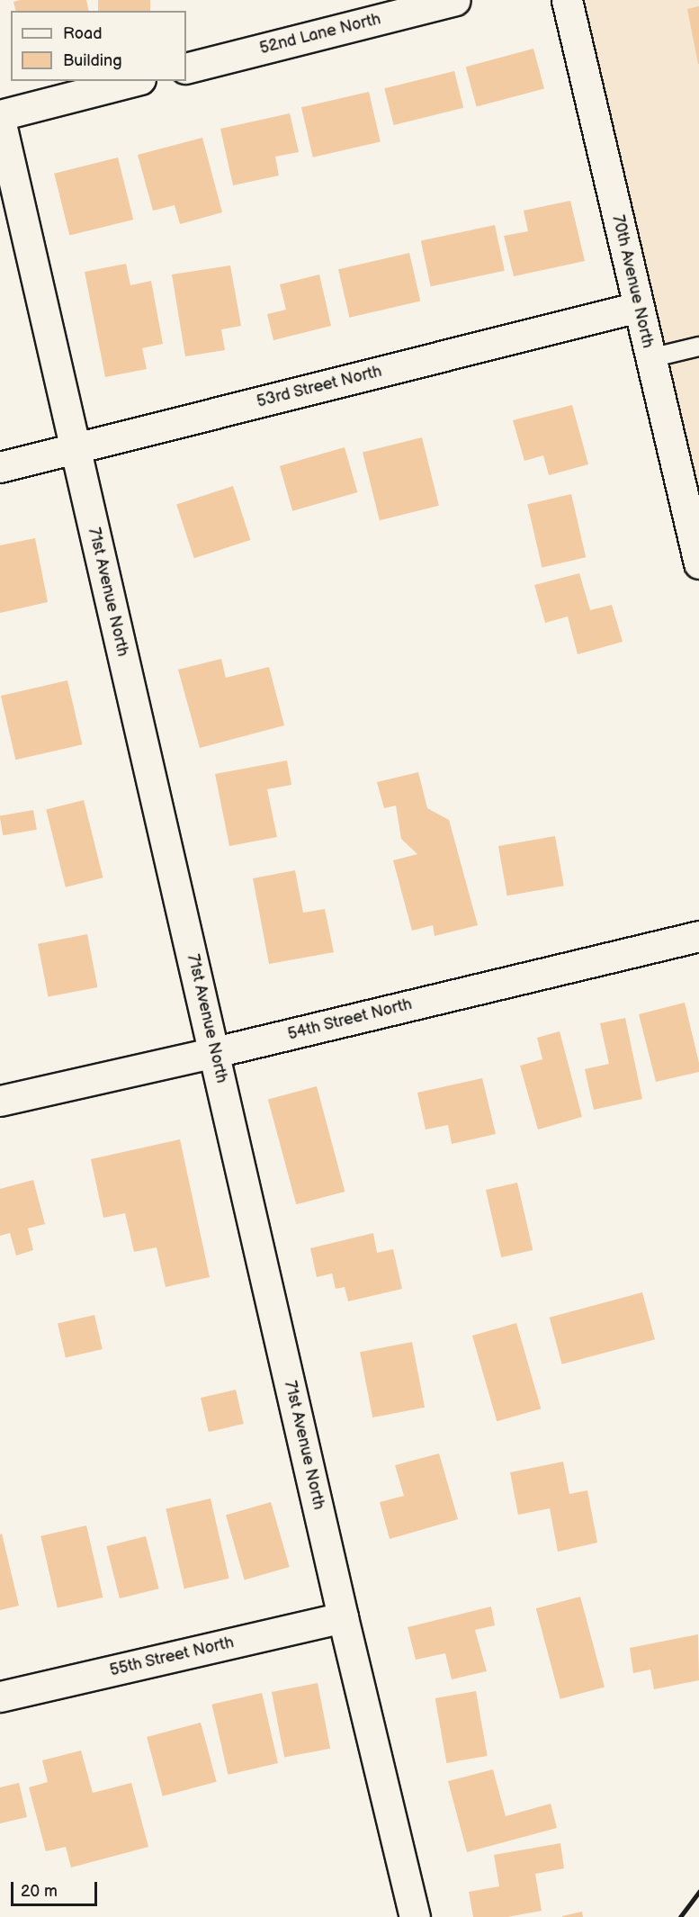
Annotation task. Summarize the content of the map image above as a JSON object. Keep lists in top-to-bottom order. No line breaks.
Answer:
{"streets":{"street":["52nd Lane North","70th Avenue North","53rd Street North","71st Avenue North","54th Street North","55th Street North"]},"crossings":[["70th Avenue North","53rd Street North"],["53rd Street North","71st Avenue North"],["71st Avenue North","54th Street North"],["71st Avenue North","55th Street North"]],"legend":["Road","Building"],"scale_bar":"20 m"}
